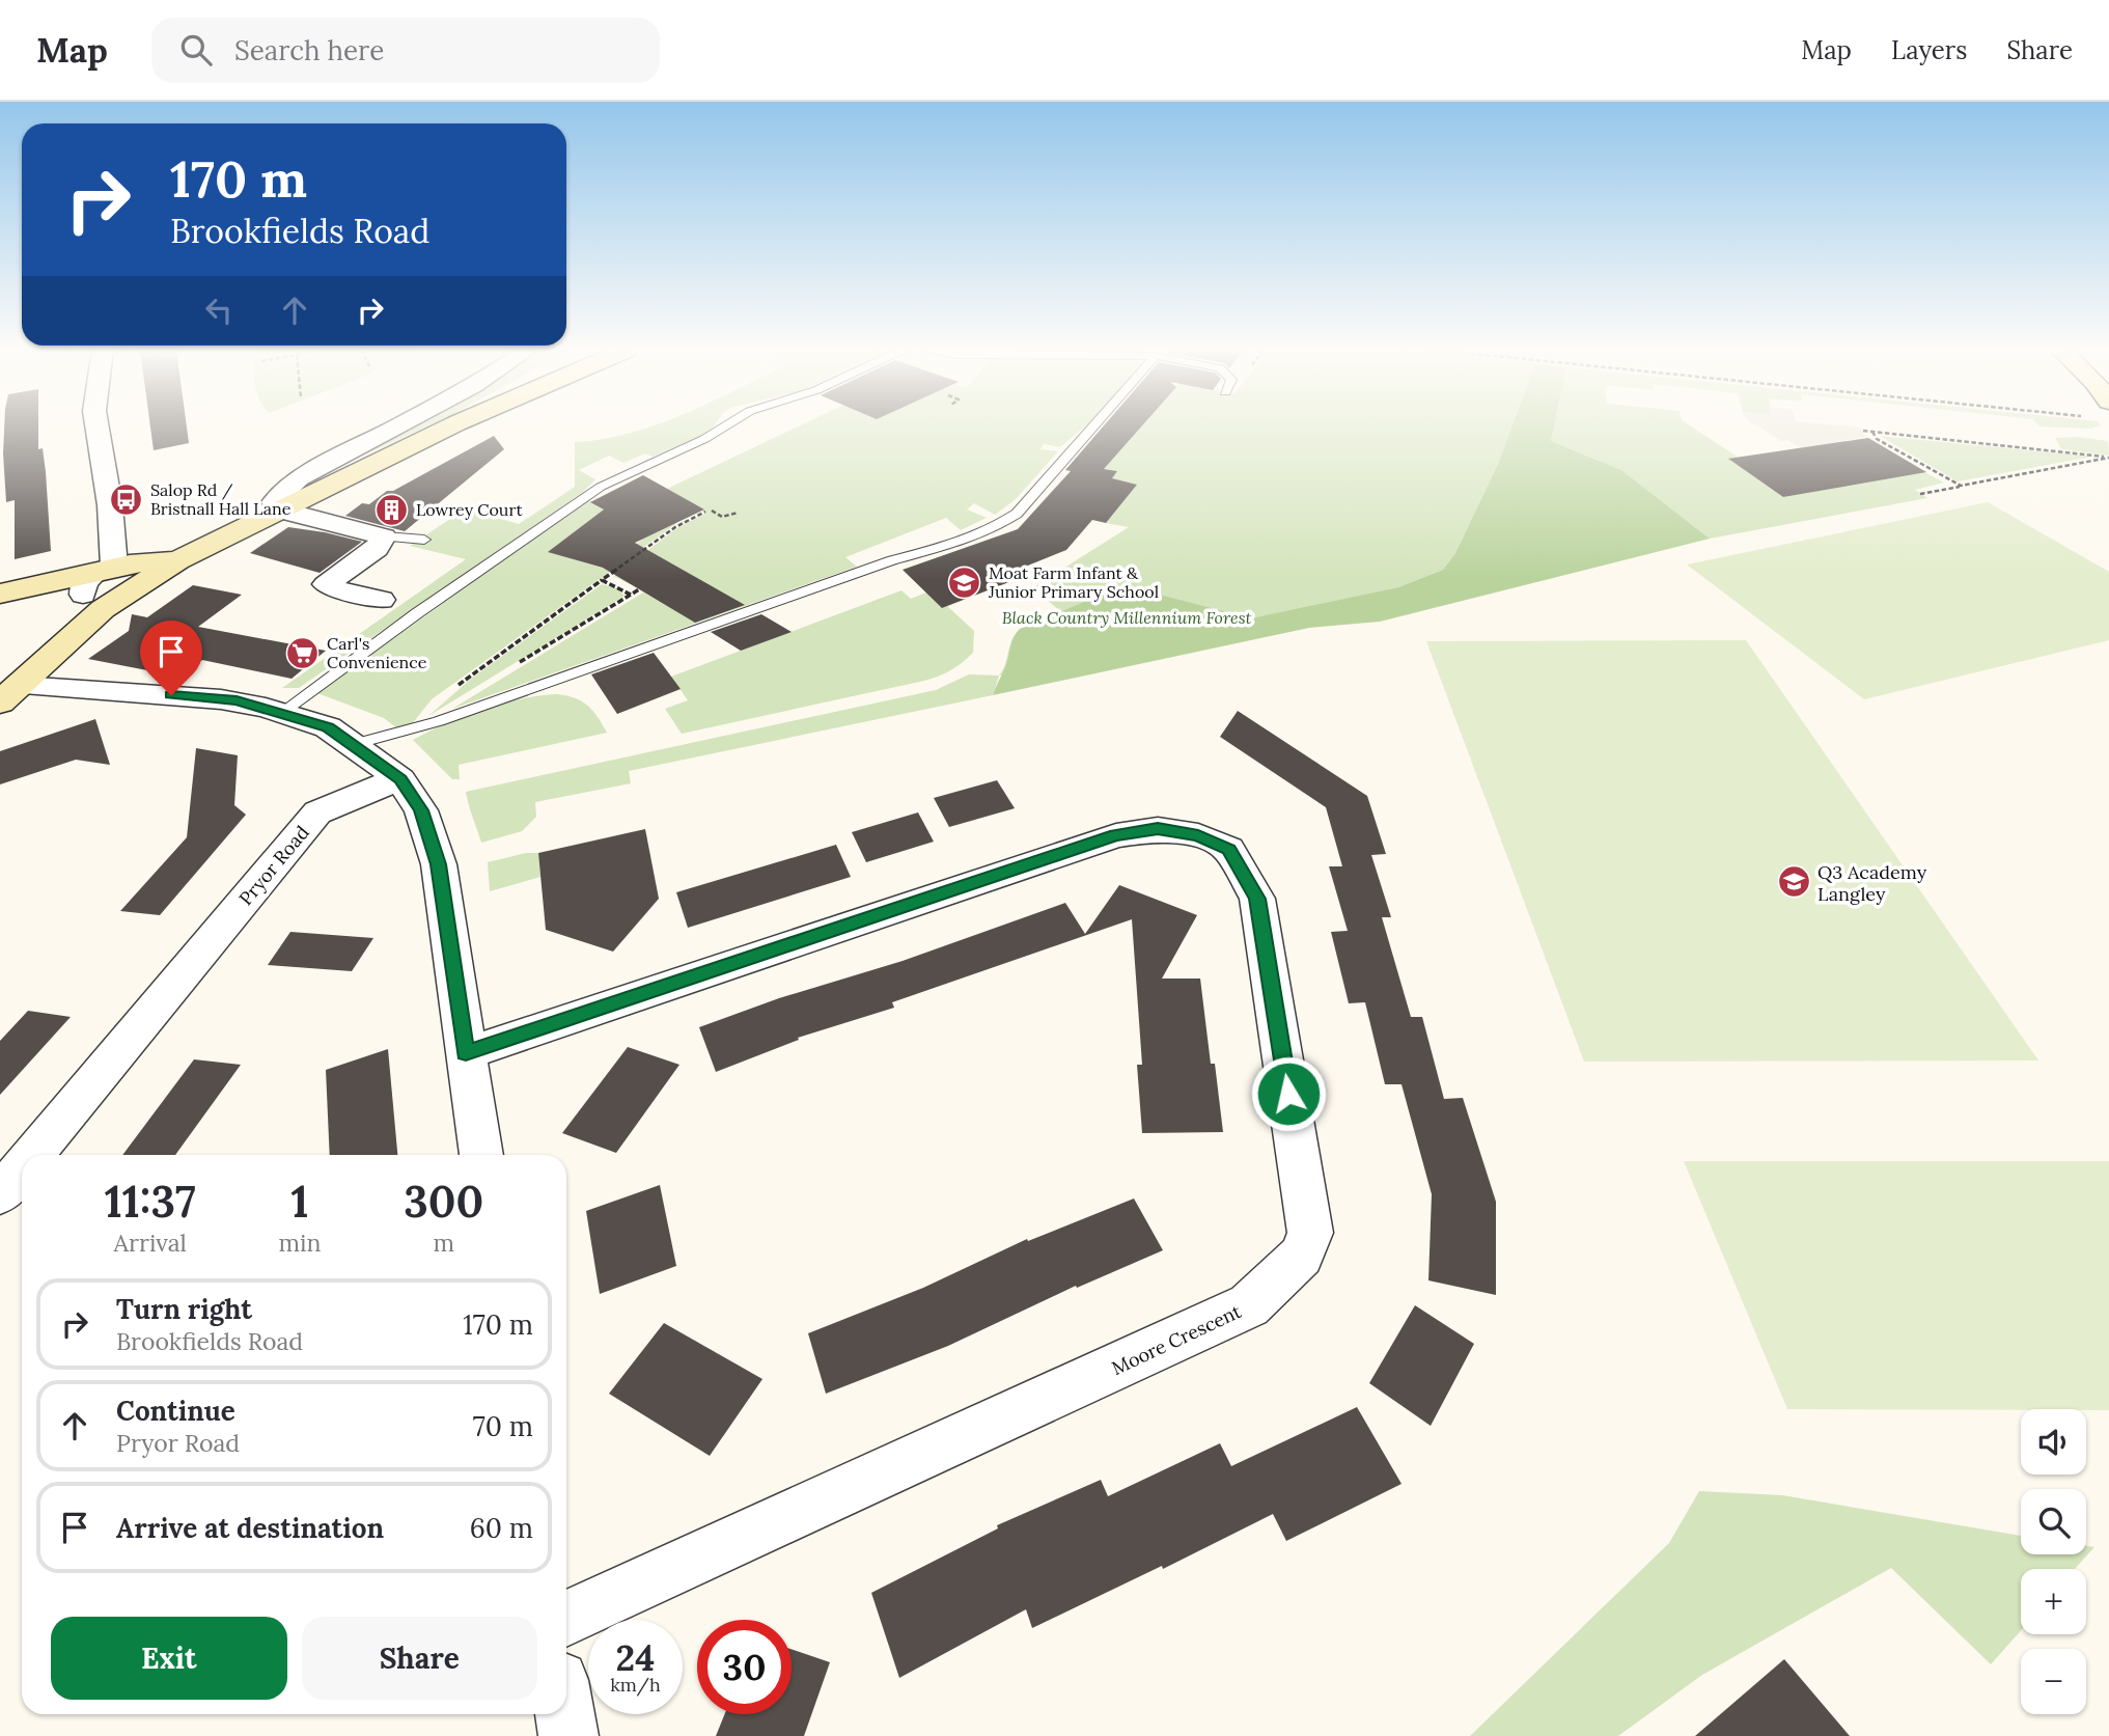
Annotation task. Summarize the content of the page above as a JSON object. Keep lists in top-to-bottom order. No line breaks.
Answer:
{"streets":{"street":["Pryor Road","Moore Crescent"]},"parks":["Black Country Millennium Forest"],"places":{"bus stop":["Salop Rd / Bristnall Hall Lane"],"building":["Lowrey Court"],"school or university":["Moat Farm Infant & Junior Primary School","Q3 Academy Langley"],"supermarket":["Carl's Convenience"]},"page":{"header":"Map","search":"Search here","nav":["Map","Layers","Share"],"turn":["170 m","Brookfields Road"],"eta":["11:37","Arrival","1","min","300","m"],"list":[{"name":"Turn right","note":"Brookfields Road","value":"170 m"},{"name":"Continue","note":"Pryor Road","value":"70 m"},{"name":"Arrive at destination","value":"60 m"}],"map_buttons":["+","−"],"buttons":["Exit","Share"],"speed":"24 km/h","limit":"30"}}
